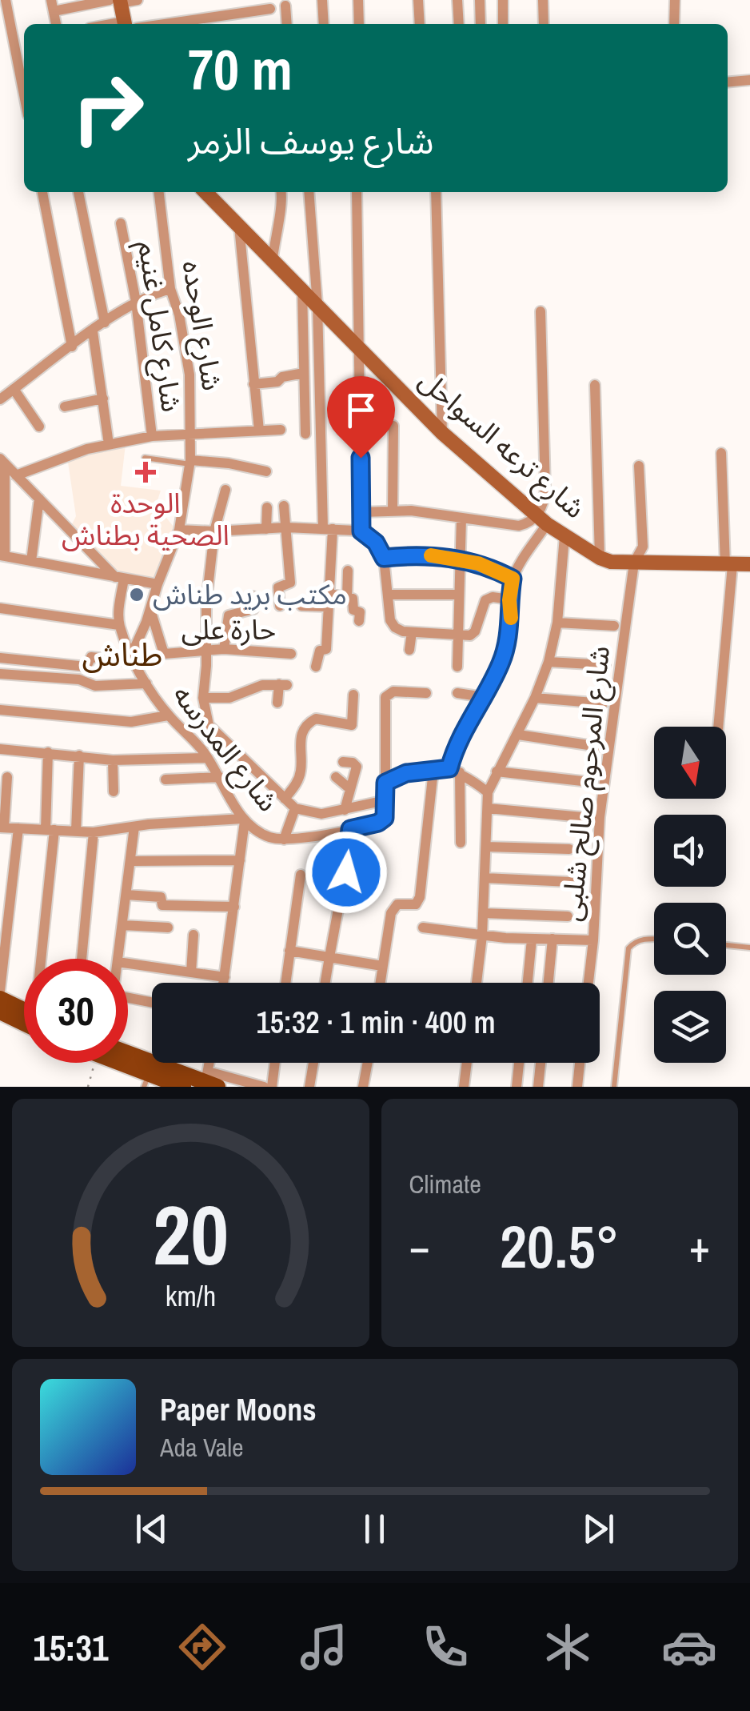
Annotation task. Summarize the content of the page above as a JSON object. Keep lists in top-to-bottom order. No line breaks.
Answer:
{"streets":{"main road":["شارع ترعه السواحل"],"street":["شارع الوحده","شارع كامل غنيم","حارة على","شارع المدرسه","شارع المرحوم صالح شلبى"]},"crossings":[["شارع الوحده","حارة على"],["شارع الوحده","شارع المدرسه"],["شارع ترعه السواحل","شارع المرحوم صالح شلبى"]],"districts":["طناش"],"places":{"health":["الوحدة الصحية بطناش"],"other":["مكتب بريد طناش"]},"north":"bottom","page":{"turn":["70 m","شارع يوسف الزمر"],"limit":"30","trip":"15:32 · 1 min · 400 m","tile":"Climate","heat":["−","20.5°","+"],"song":["Paper Moons","Ada Vale"],"tabs":"15:31","gauge":["20","km/h"]}}
